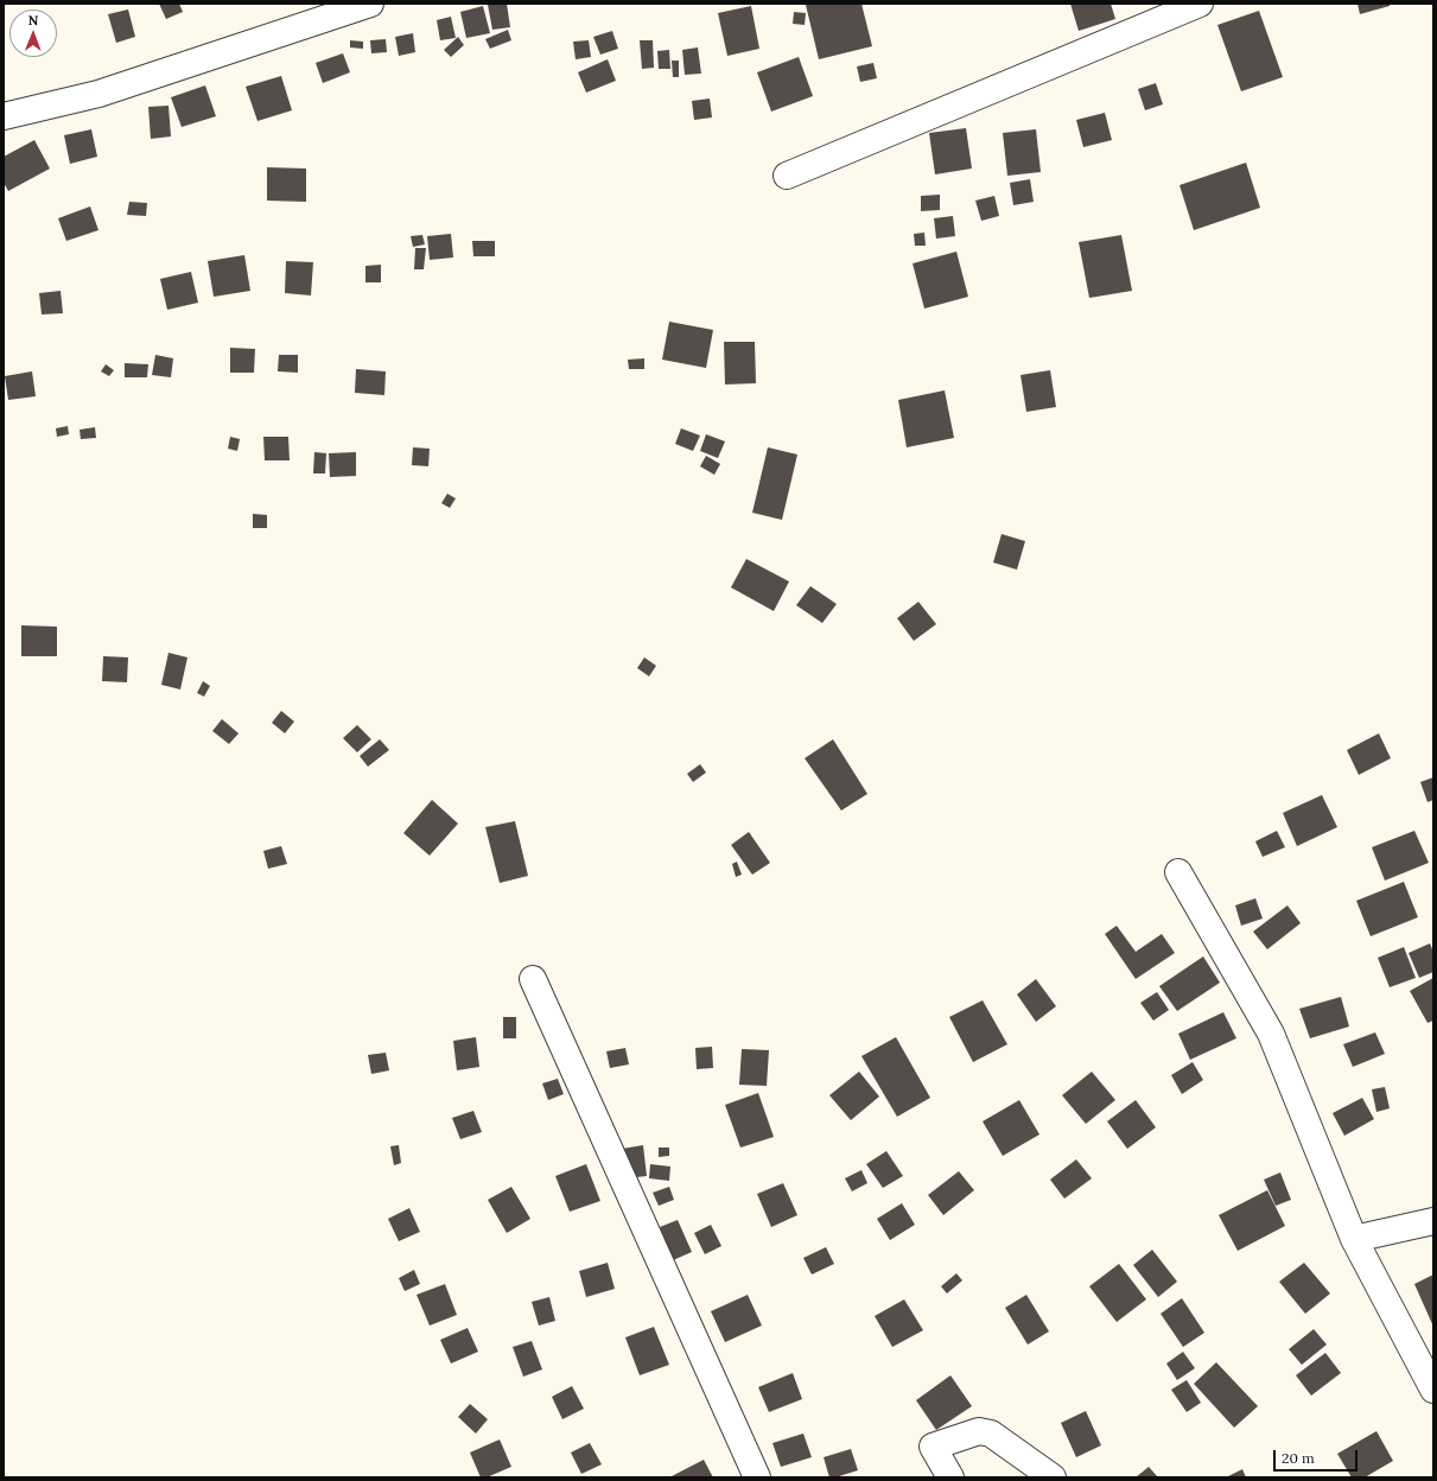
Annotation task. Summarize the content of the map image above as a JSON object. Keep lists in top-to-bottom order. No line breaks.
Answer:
{"scale_bar":"20 m","north":"top"}
